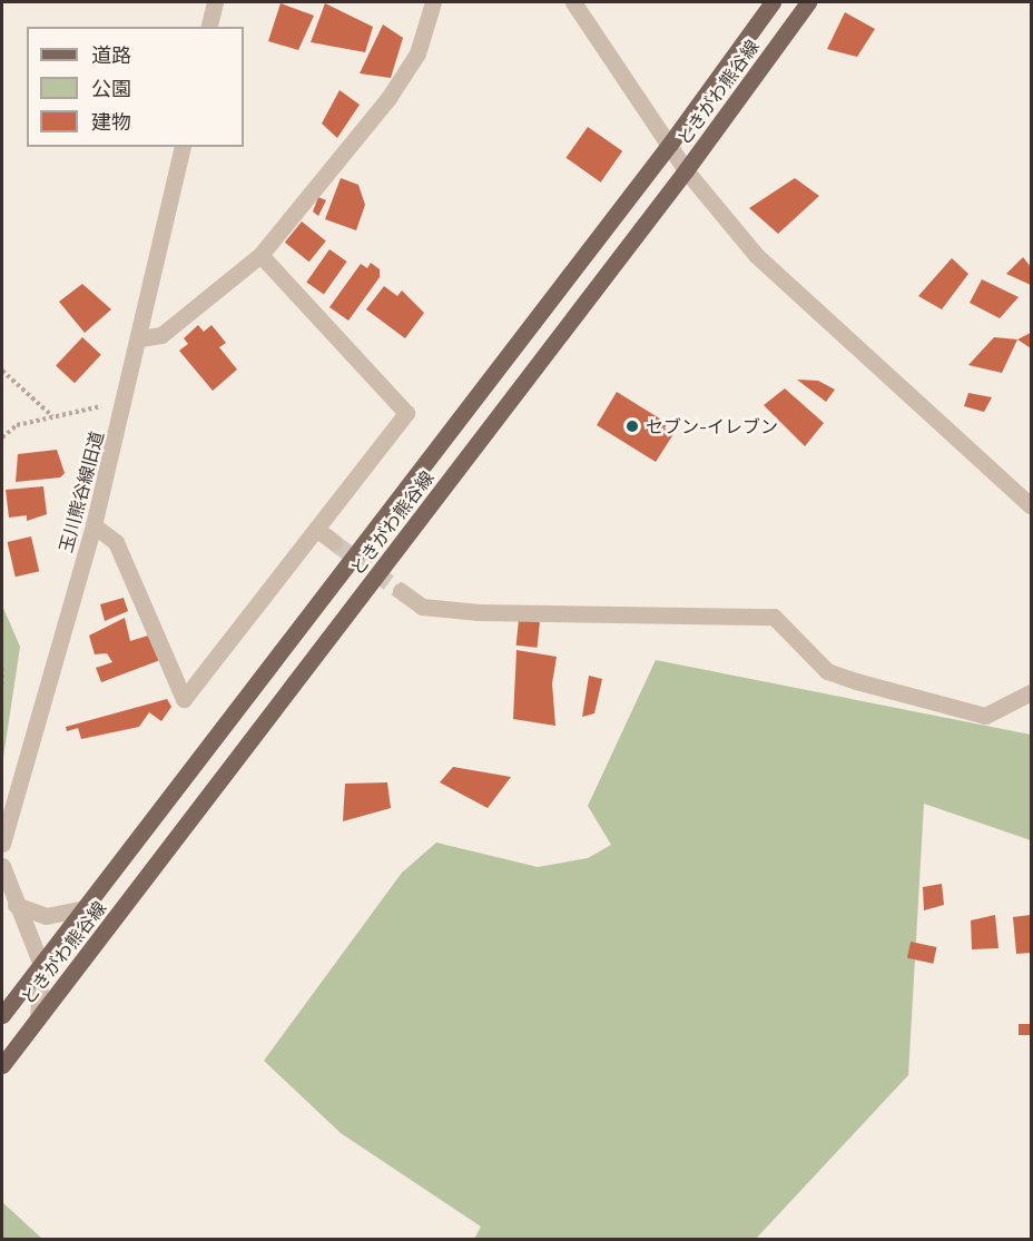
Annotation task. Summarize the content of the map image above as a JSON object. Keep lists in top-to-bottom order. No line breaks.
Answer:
{"streets":{"main road":["ときがわ熊谷線"],"street":["玉川熊谷線旧道"]},"places":["セブン-イレブン"],"legend":["道路","公園","建物"]}
